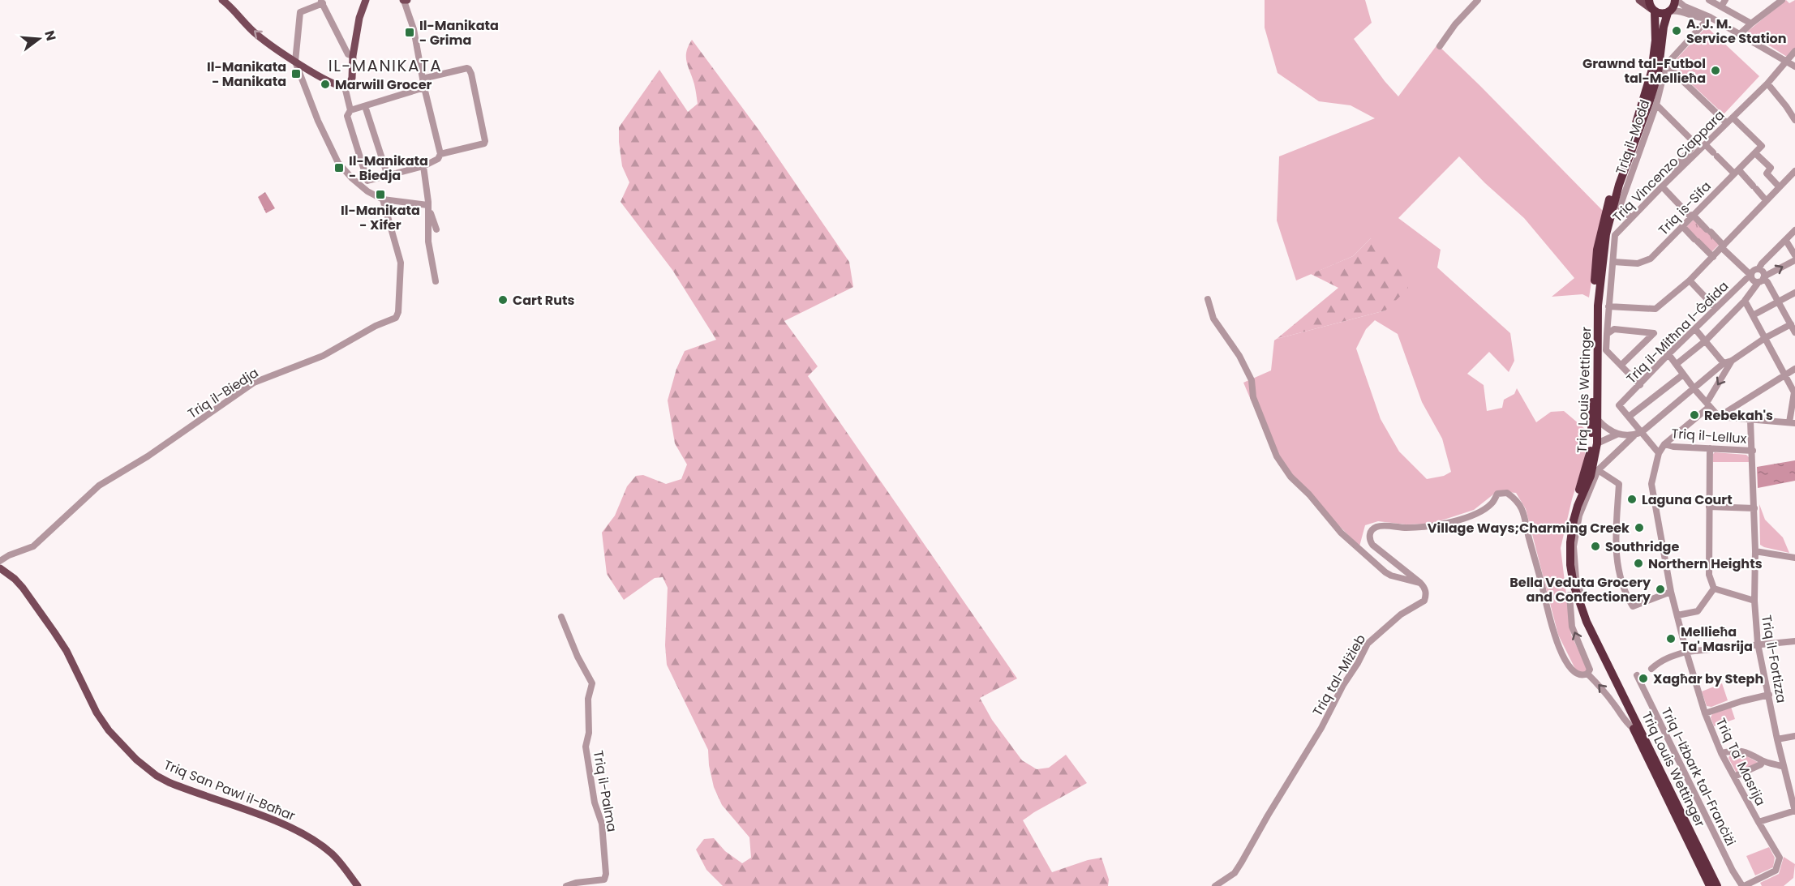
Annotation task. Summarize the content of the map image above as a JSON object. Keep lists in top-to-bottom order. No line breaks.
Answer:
{"streets":{"highway":["Triq Louis Wettinger"],"main road":["Triq San Pawl il-Baħar"],"street":["Triq il-Modd","Triq Vincenzo Ciappara","Triq is-Sifa","Triq il-Mitħna l-Ġdida","Triq il-Biedja","Triq il-Lellux","Triq il-Fortizza","Triq tal-Miżieb","Triq Ta' Masrija","Triq l-Iżbark tal-Franċiżi","Triq il-Palma"]},"crossings":[["Triq il-Modd","Triq Vincenzo Ciappara"],["Triq Vincenzo Ciappara","Triq is-Sifa"],["Triq Vincenzo Ciappara","Triq il-Mitħna l-Ġdida"],["Triq il-Lellux","Triq il-Fortizza"],["Triq il-Lellux","Triq Ta' Masrija"],["Triq Ta' Masrija","Triq l-Iżbark tal-Franċiżi"]],"districts":["IL-MANIKATA"],"places":{"other":["A. J. M. Service Station","Grawnd tal-Futbol tal-Mellieħa","Marwill Grocer","Cart Ruts","Rebekah's","Laguna Court","Village Ways;Charming Creek","Southridge","Northern Heights","Bella Veduta Grocery and Confectionery","Mellieħa Ta' Masrija","Xagħar by Steph"],"transit":["Il-Manikata - Grima","Il-Manikata - Manikata","Il-Manikata - Biedja","Il-Manikata - Xifer"]},"north":"right"}
